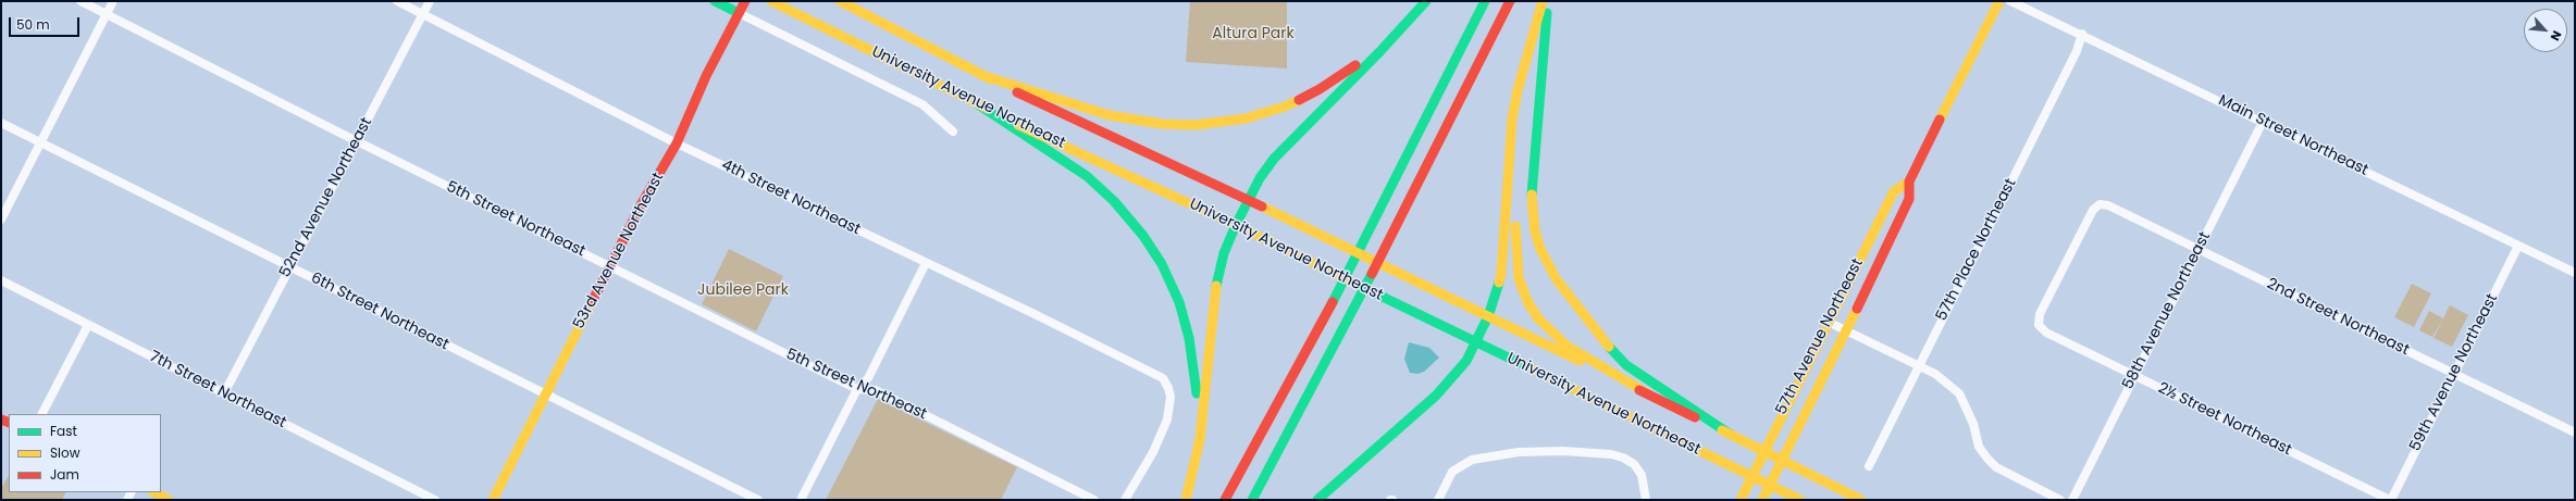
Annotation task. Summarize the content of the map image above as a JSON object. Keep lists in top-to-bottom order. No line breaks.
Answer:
{"streets":{"main road":["University Avenue Northeast","53rd Avenue Northeast","57th Avenue Northeast"],"street":["Main Street Northeast","52nd Avenue Northeast","4th Street Northeast","5th Street Northeast","57th Place Northeast","58th Avenue Northeast","6th Street Northeast","2nd Street Northeast","59th Avenue Northeast","7th Street Northeast","2½ Street Northeast"]},"crossings":[["University Avenue Northeast","53rd Avenue Northeast"],["University Avenue Northeast","57th Avenue Northeast"],["Main Street Northeast","57th Place Northeast"],["Main Street Northeast","58th Avenue Northeast"],["Main Street Northeast","59th Avenue Northeast"],["52nd Avenue Northeast","4th Street Northeast"],["52nd Avenue Northeast","5th Street Northeast"],["52nd Avenue Northeast","6th Street Northeast"],["52nd Avenue Northeast","7th Street Northeast"],["4th Street Northeast","53rd Avenue Northeast"],["5th Street Northeast","53rd Avenue Northeast"],["53rd Avenue Northeast","6th Street Northeast"],["58th Avenue Northeast","2nd Street Northeast"],["58th Avenue Northeast","2½ Street Northeast"],["2nd Street Northeast","59th Avenue Northeast"],["2nd Street Northeast","2½ Street Northeast"],["59th Avenue Northeast","2½ Street Northeast"]],"parks":["Altura Park","Jubilee Park"],"legend":["Fast","Slow","Jam"],"scale_bar":"50 m","north":"bottom right"}
